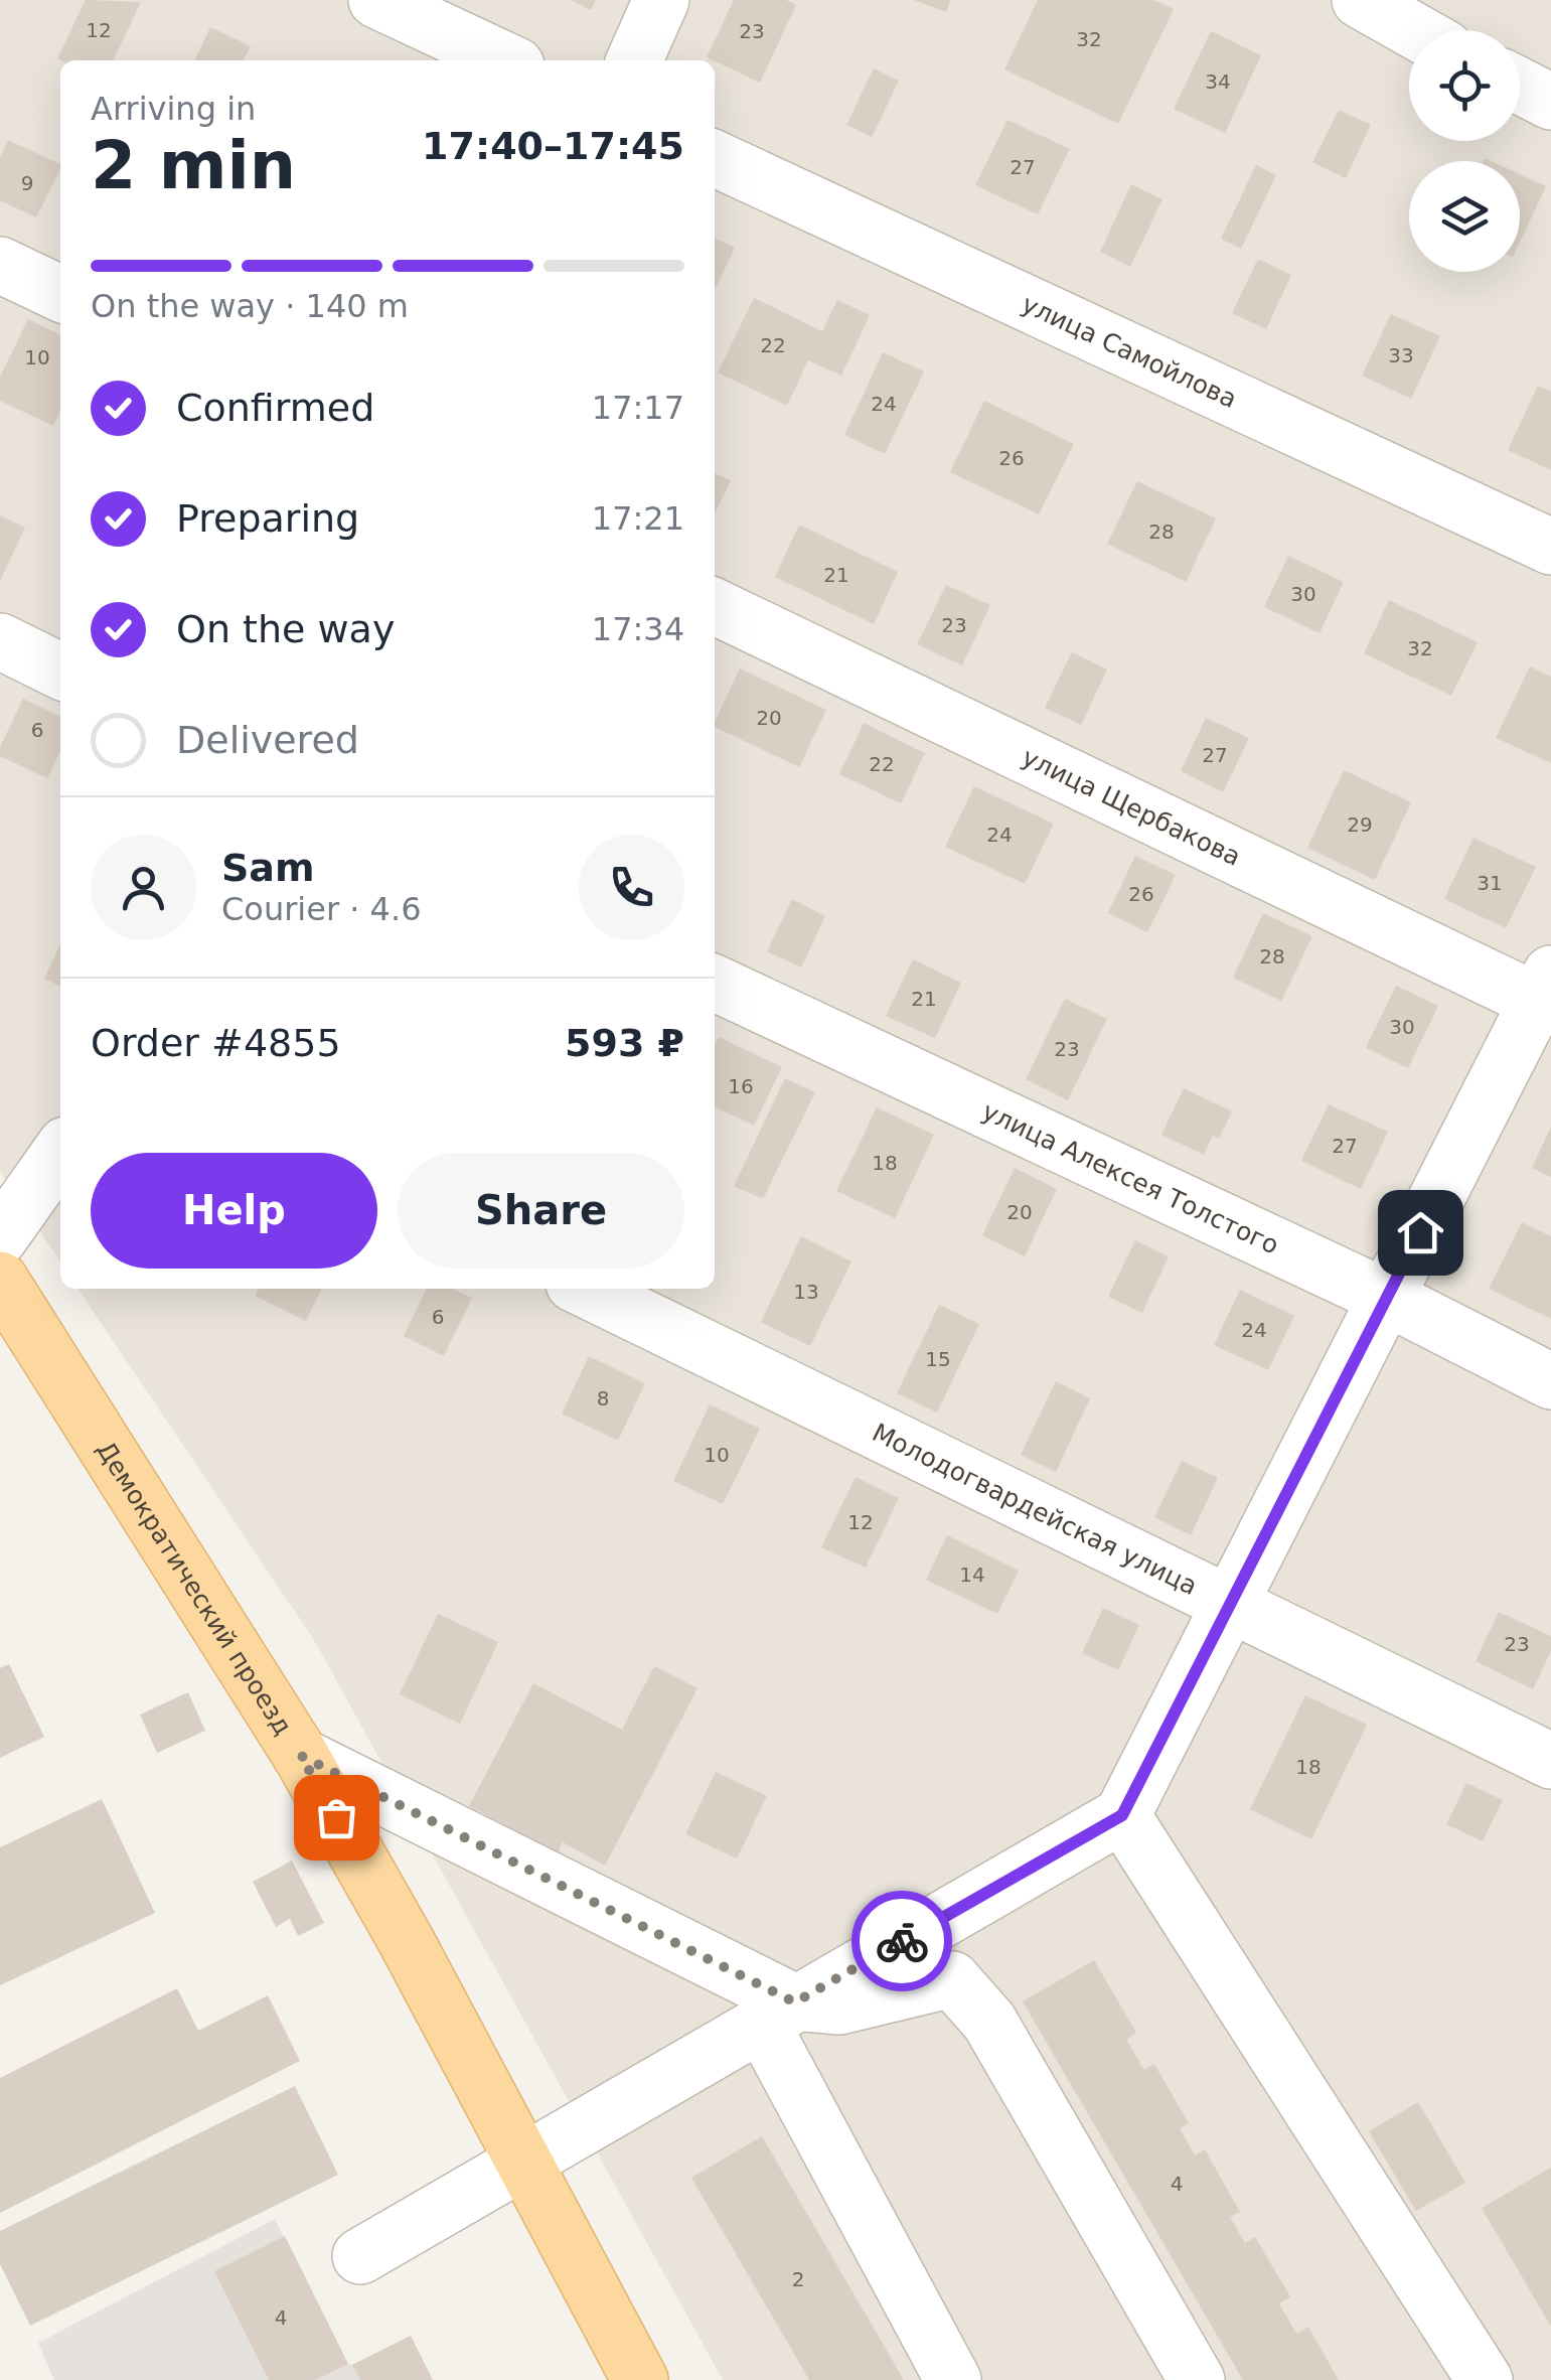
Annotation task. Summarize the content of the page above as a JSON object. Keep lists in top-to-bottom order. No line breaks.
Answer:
{"streets":{"main road":["Демократический проезд"],"street":["улица Самойлова","улица Щербакова","улица Алексея Толстого","Молодогвардейская улица"]},"house_numbers":["12","23","32","34","27","9","22","33","10","24","26","28","21","30","23","32","20","6","27","22","29","24","31","26","28","21","30","23","16","27","18","20","13","6","24","15","8","10","12","14","23","18","4","2","4"],"page":{"heading":["2 min","Arriving in","17:40–17:45"],"panel":["Sam","Courier · 4.6","Order #4855","593 ₽"],"bar":"On the way · 140 m","list":[["Confirmed","17:17"],["Preparing","17:21"],["On the way","17:34"],"Delivered"],"buttons":["Help","Share"]}}
